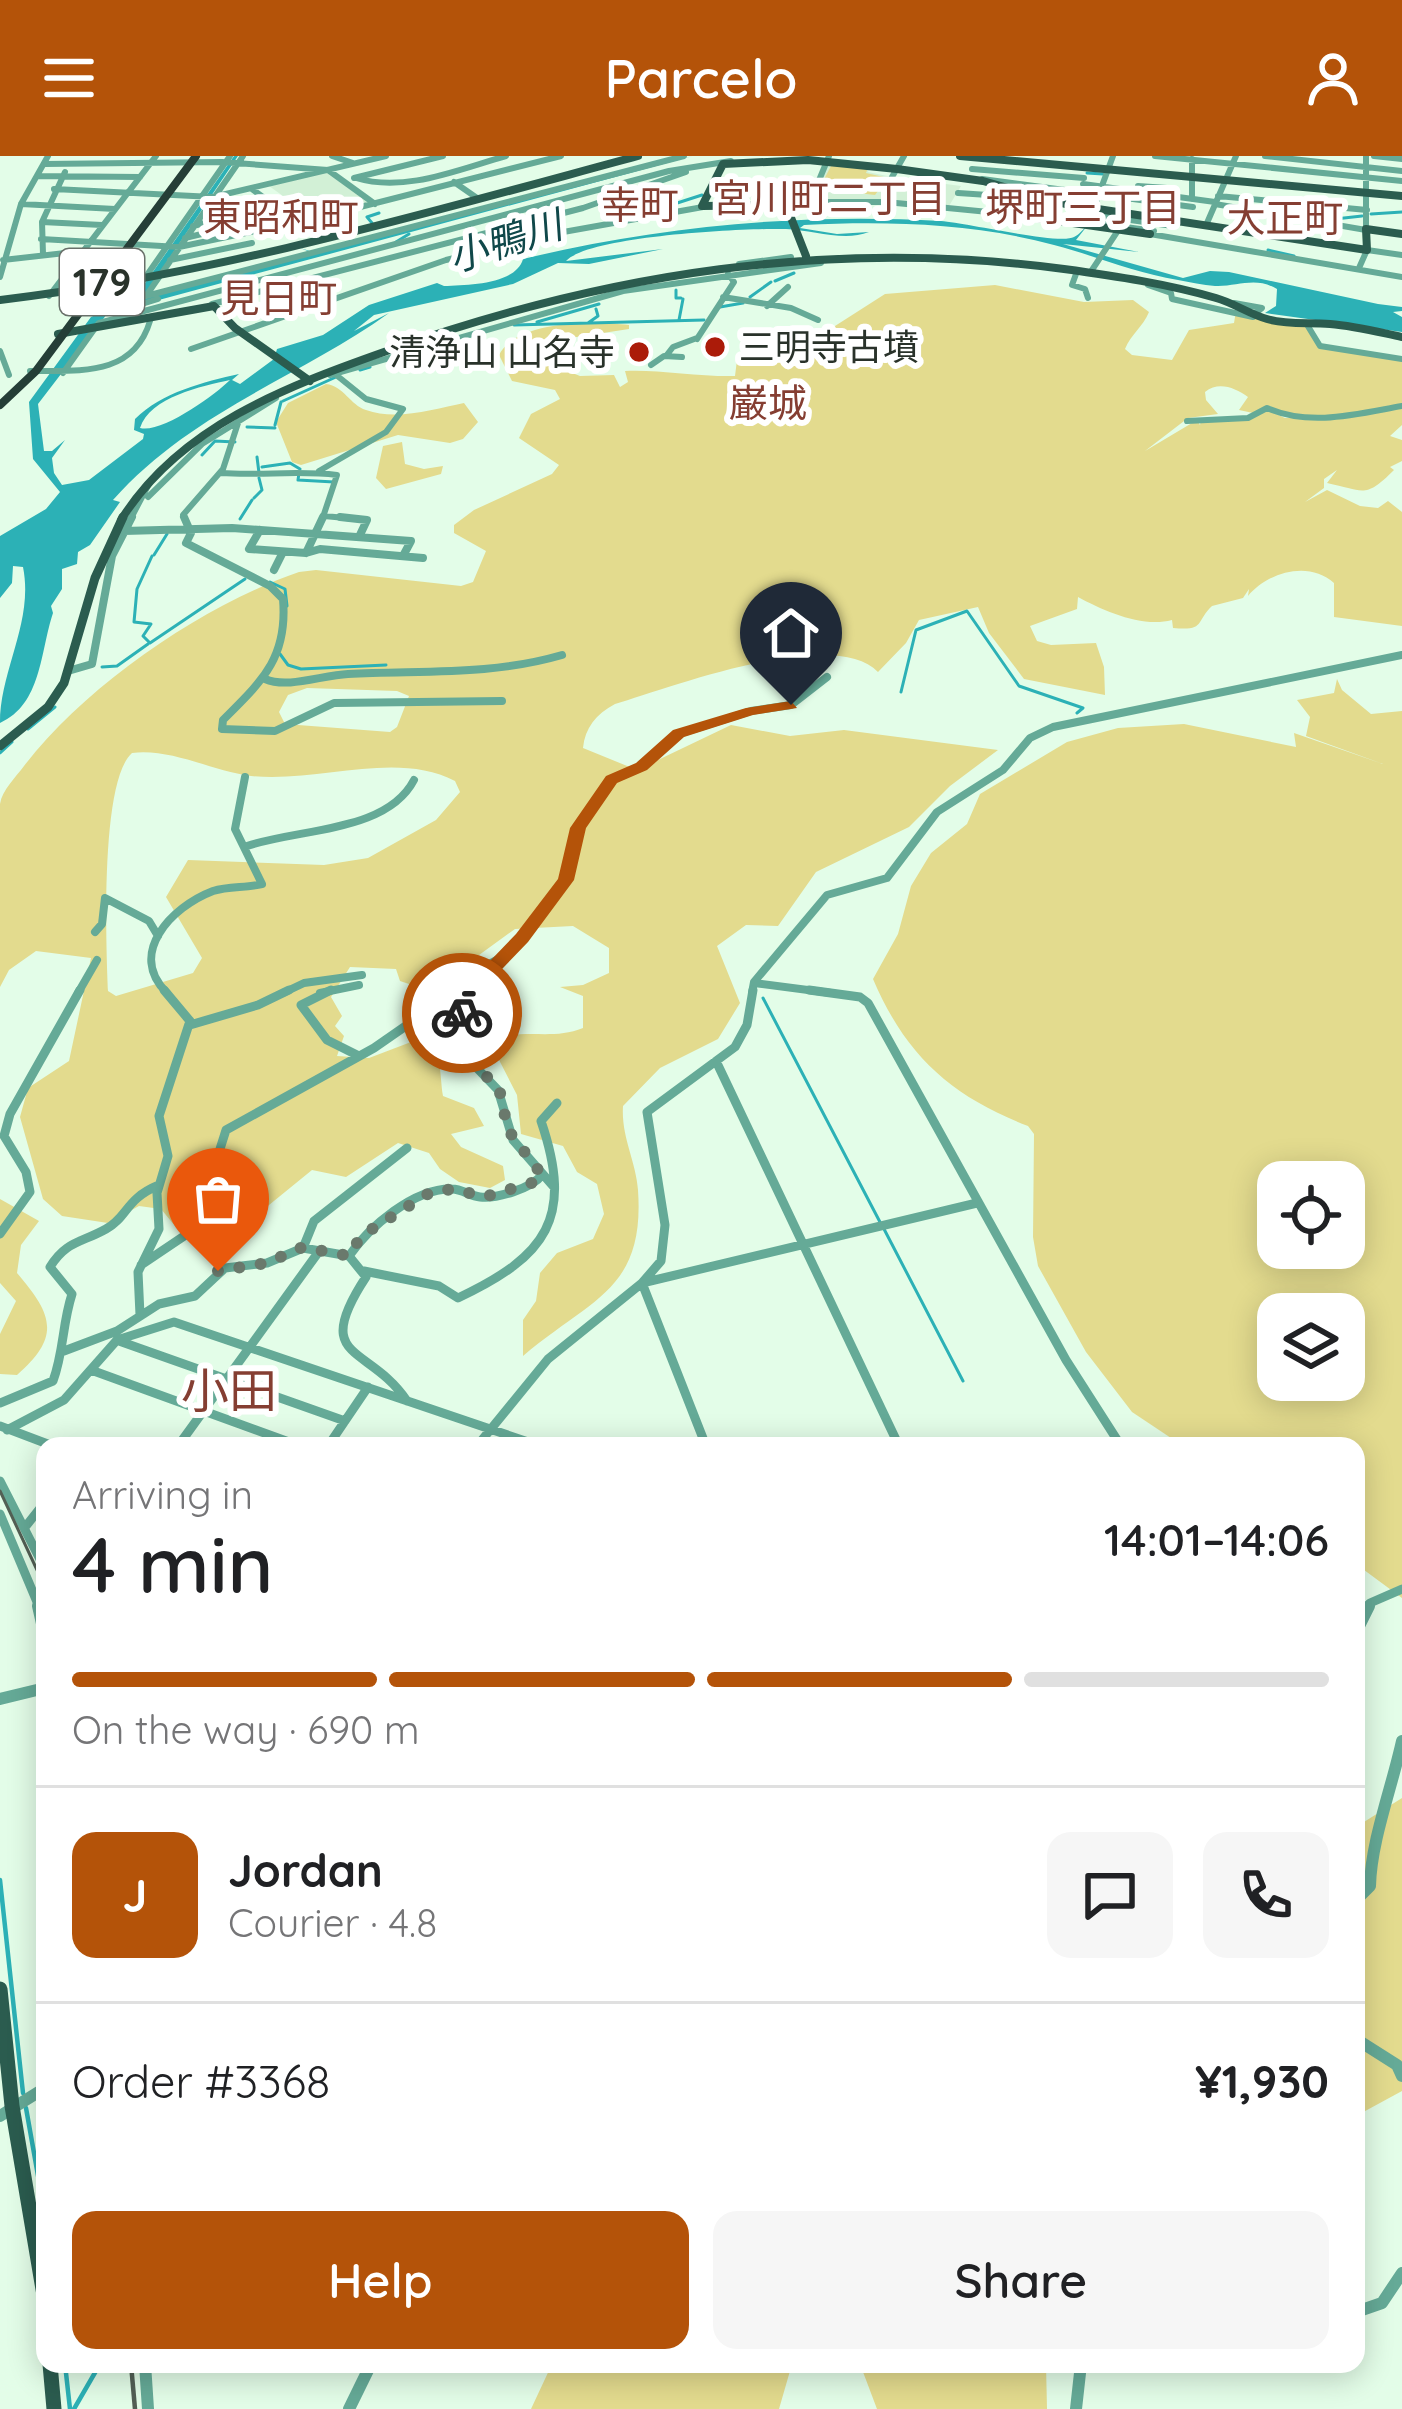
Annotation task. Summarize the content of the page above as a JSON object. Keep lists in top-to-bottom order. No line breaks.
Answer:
{"streets":{"highway":["179"]},"districts":["宮川町二丁目","幸町","堺町三丁目","東昭和町","大正町","見日町","巌城","小田"],"water":["小鴨川"],"places":["三明寺古墳","清浄山 山名寺"],"page":{"header":"Parcelo","heading":["4 min","Arriving in","14:01–14:06"],"panel":["Jordan","Courier · 4.8","Order #3368","¥1,930"],"bar":"On the way · 690 m","round":"J","buttons":["Help","Share"]}}
